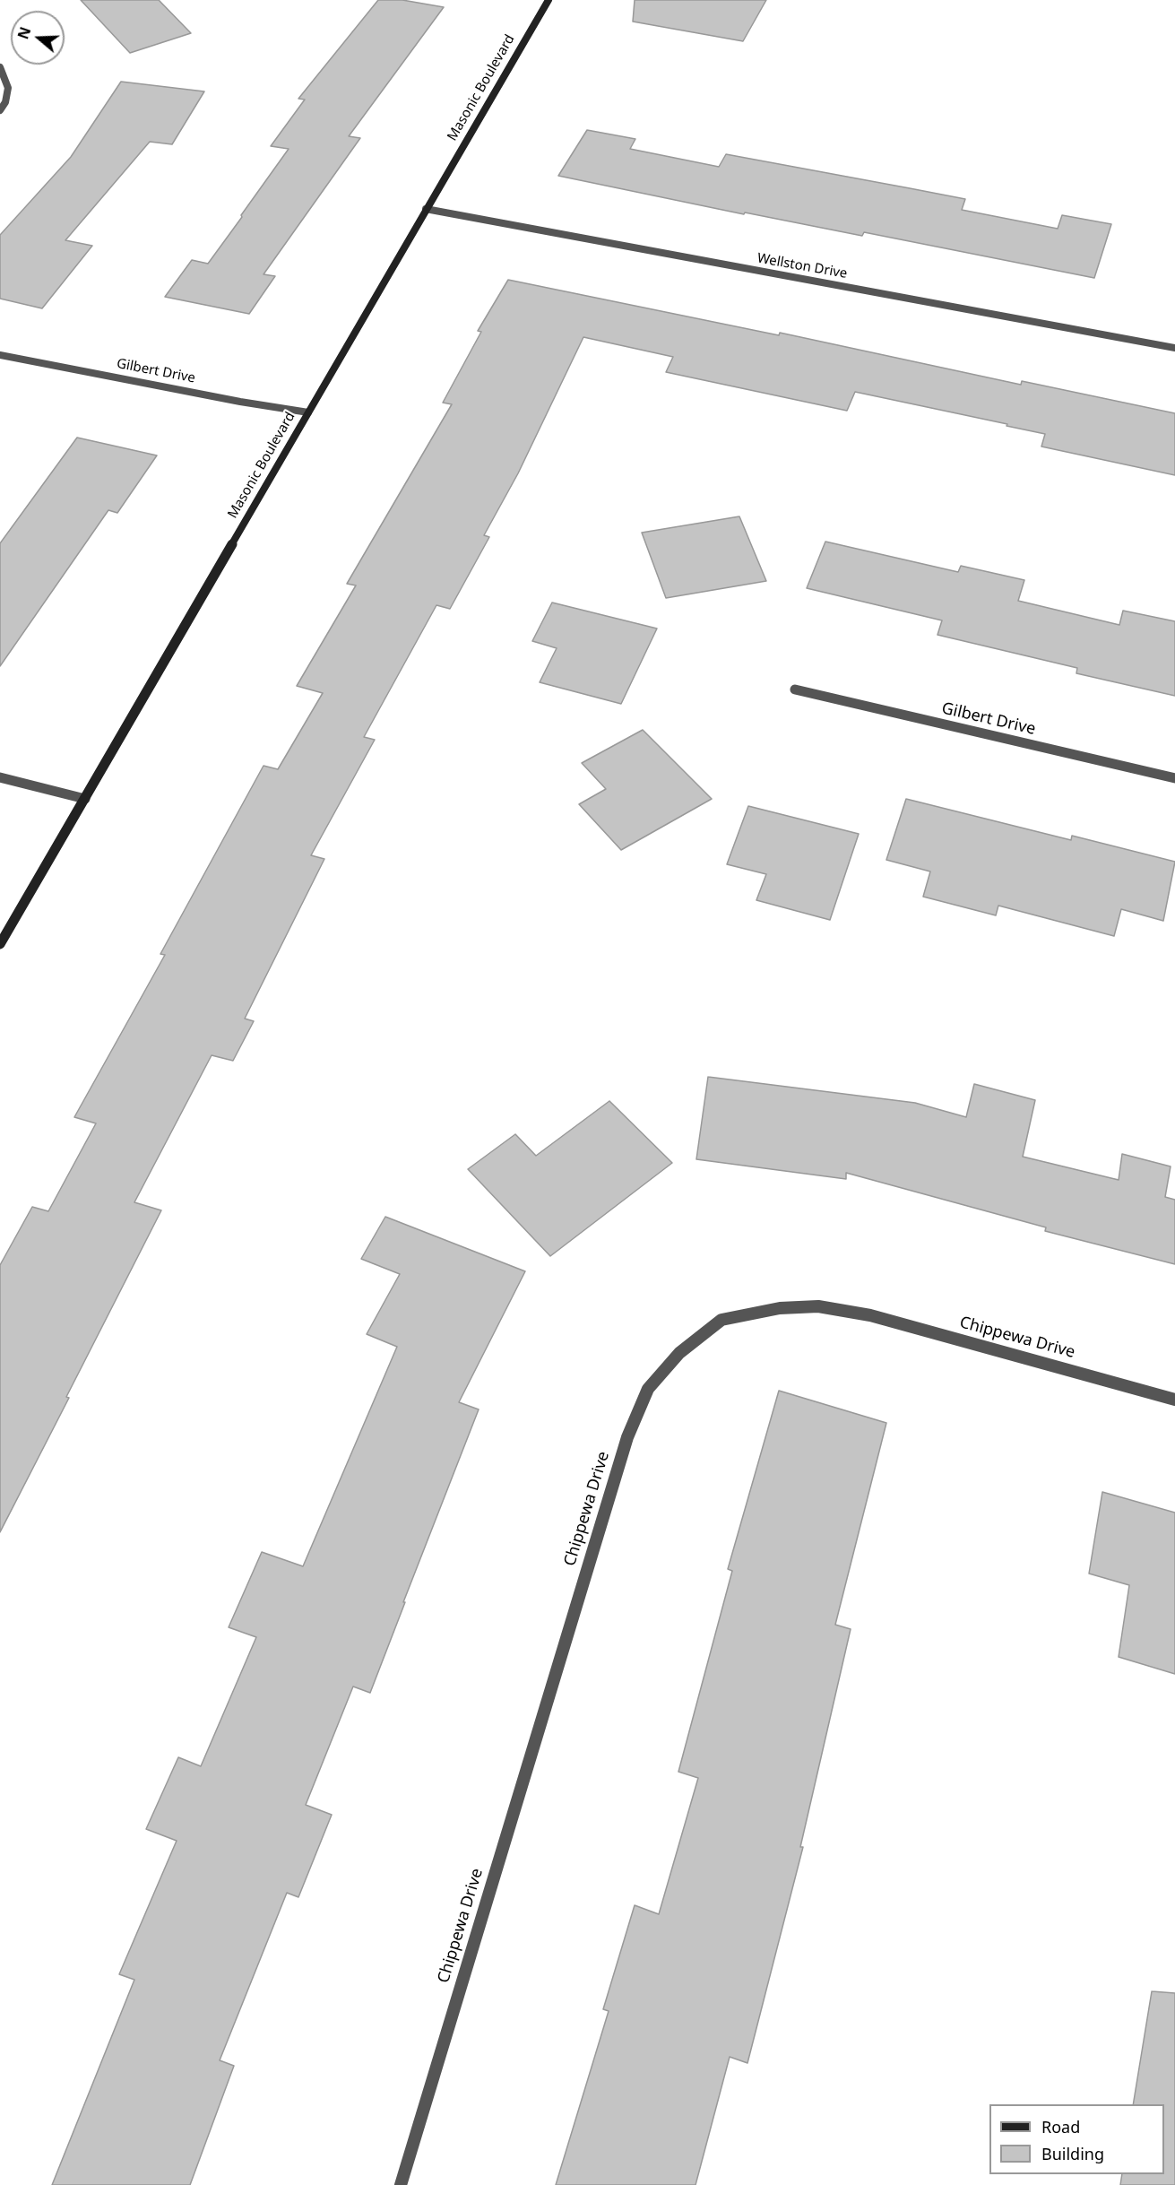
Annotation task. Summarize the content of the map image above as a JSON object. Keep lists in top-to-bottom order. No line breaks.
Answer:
{"streets":{"street":["Masonic Boulevard","Wellston Drive","Gilbert Drive","Chippewa Drive"]},"crossings":[["Masonic Boulevard","Wellston Drive"],["Masonic Boulevard","Gilbert Drive"]],"legend":["Road","Building"],"north":"left"}
